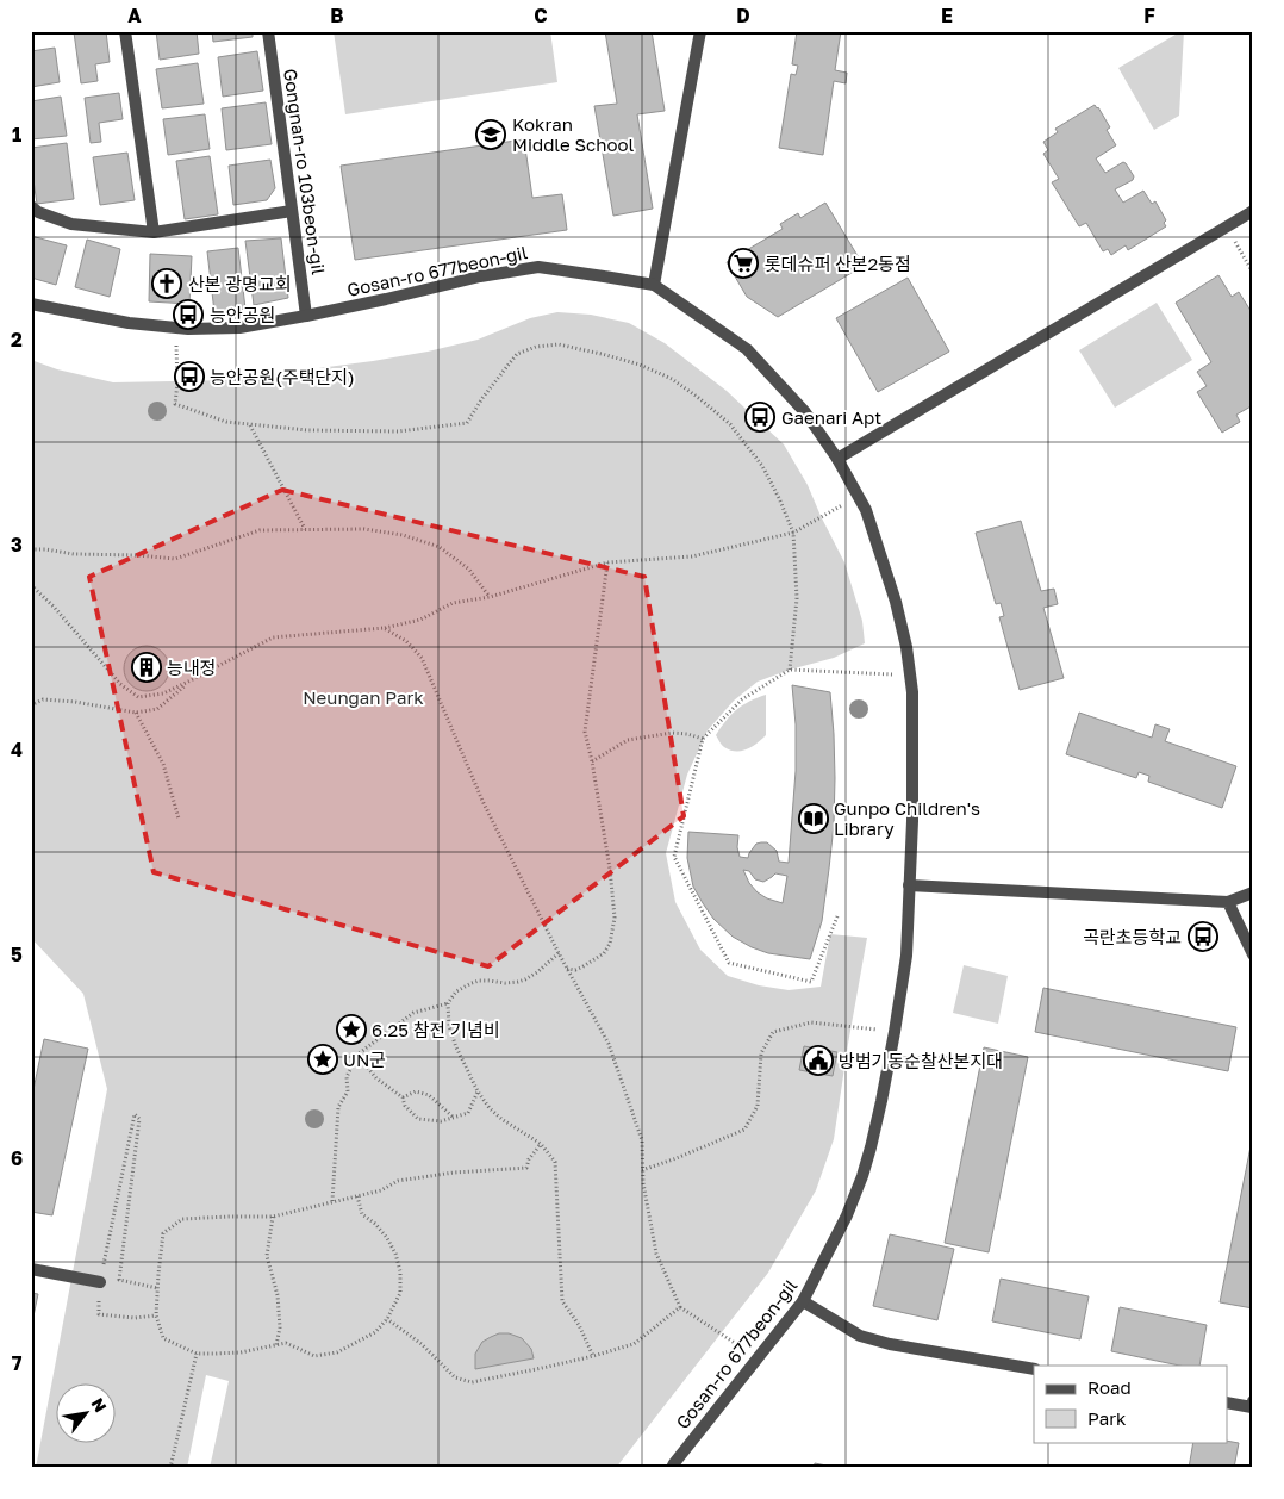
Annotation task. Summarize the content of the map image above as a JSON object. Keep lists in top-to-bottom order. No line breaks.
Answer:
{"streets":{"street":["Gongnan-ro 103beon-gil","Gosan-ro 677beon-gil"]},"crossings":[["Gongnan-ro 103beon-gil","Gosan-ro 677beon-gil"]],"parks":["Neungan Park"],"places":{"school or university":["Kokran Middle School"],"supermarket":["롯데슈퍼 산본2동점"],"church":["산본 광명교회"],"bus stop":["능안공원","능안공원(주택단지)","Gaenari Apt","곡란초등학교"],"building":["능내정"],"library":["Gunpo Children's Library"],"place":["6.25 참전 기념비","UN군"],"public building":["방범기동순찰산본지대"]},"legend":["Road","Park"],"north":"top right","grid":{"columns":["A","B","C","D","E","F"],"rows":["1","2","3","4","5","6","7"]}}
